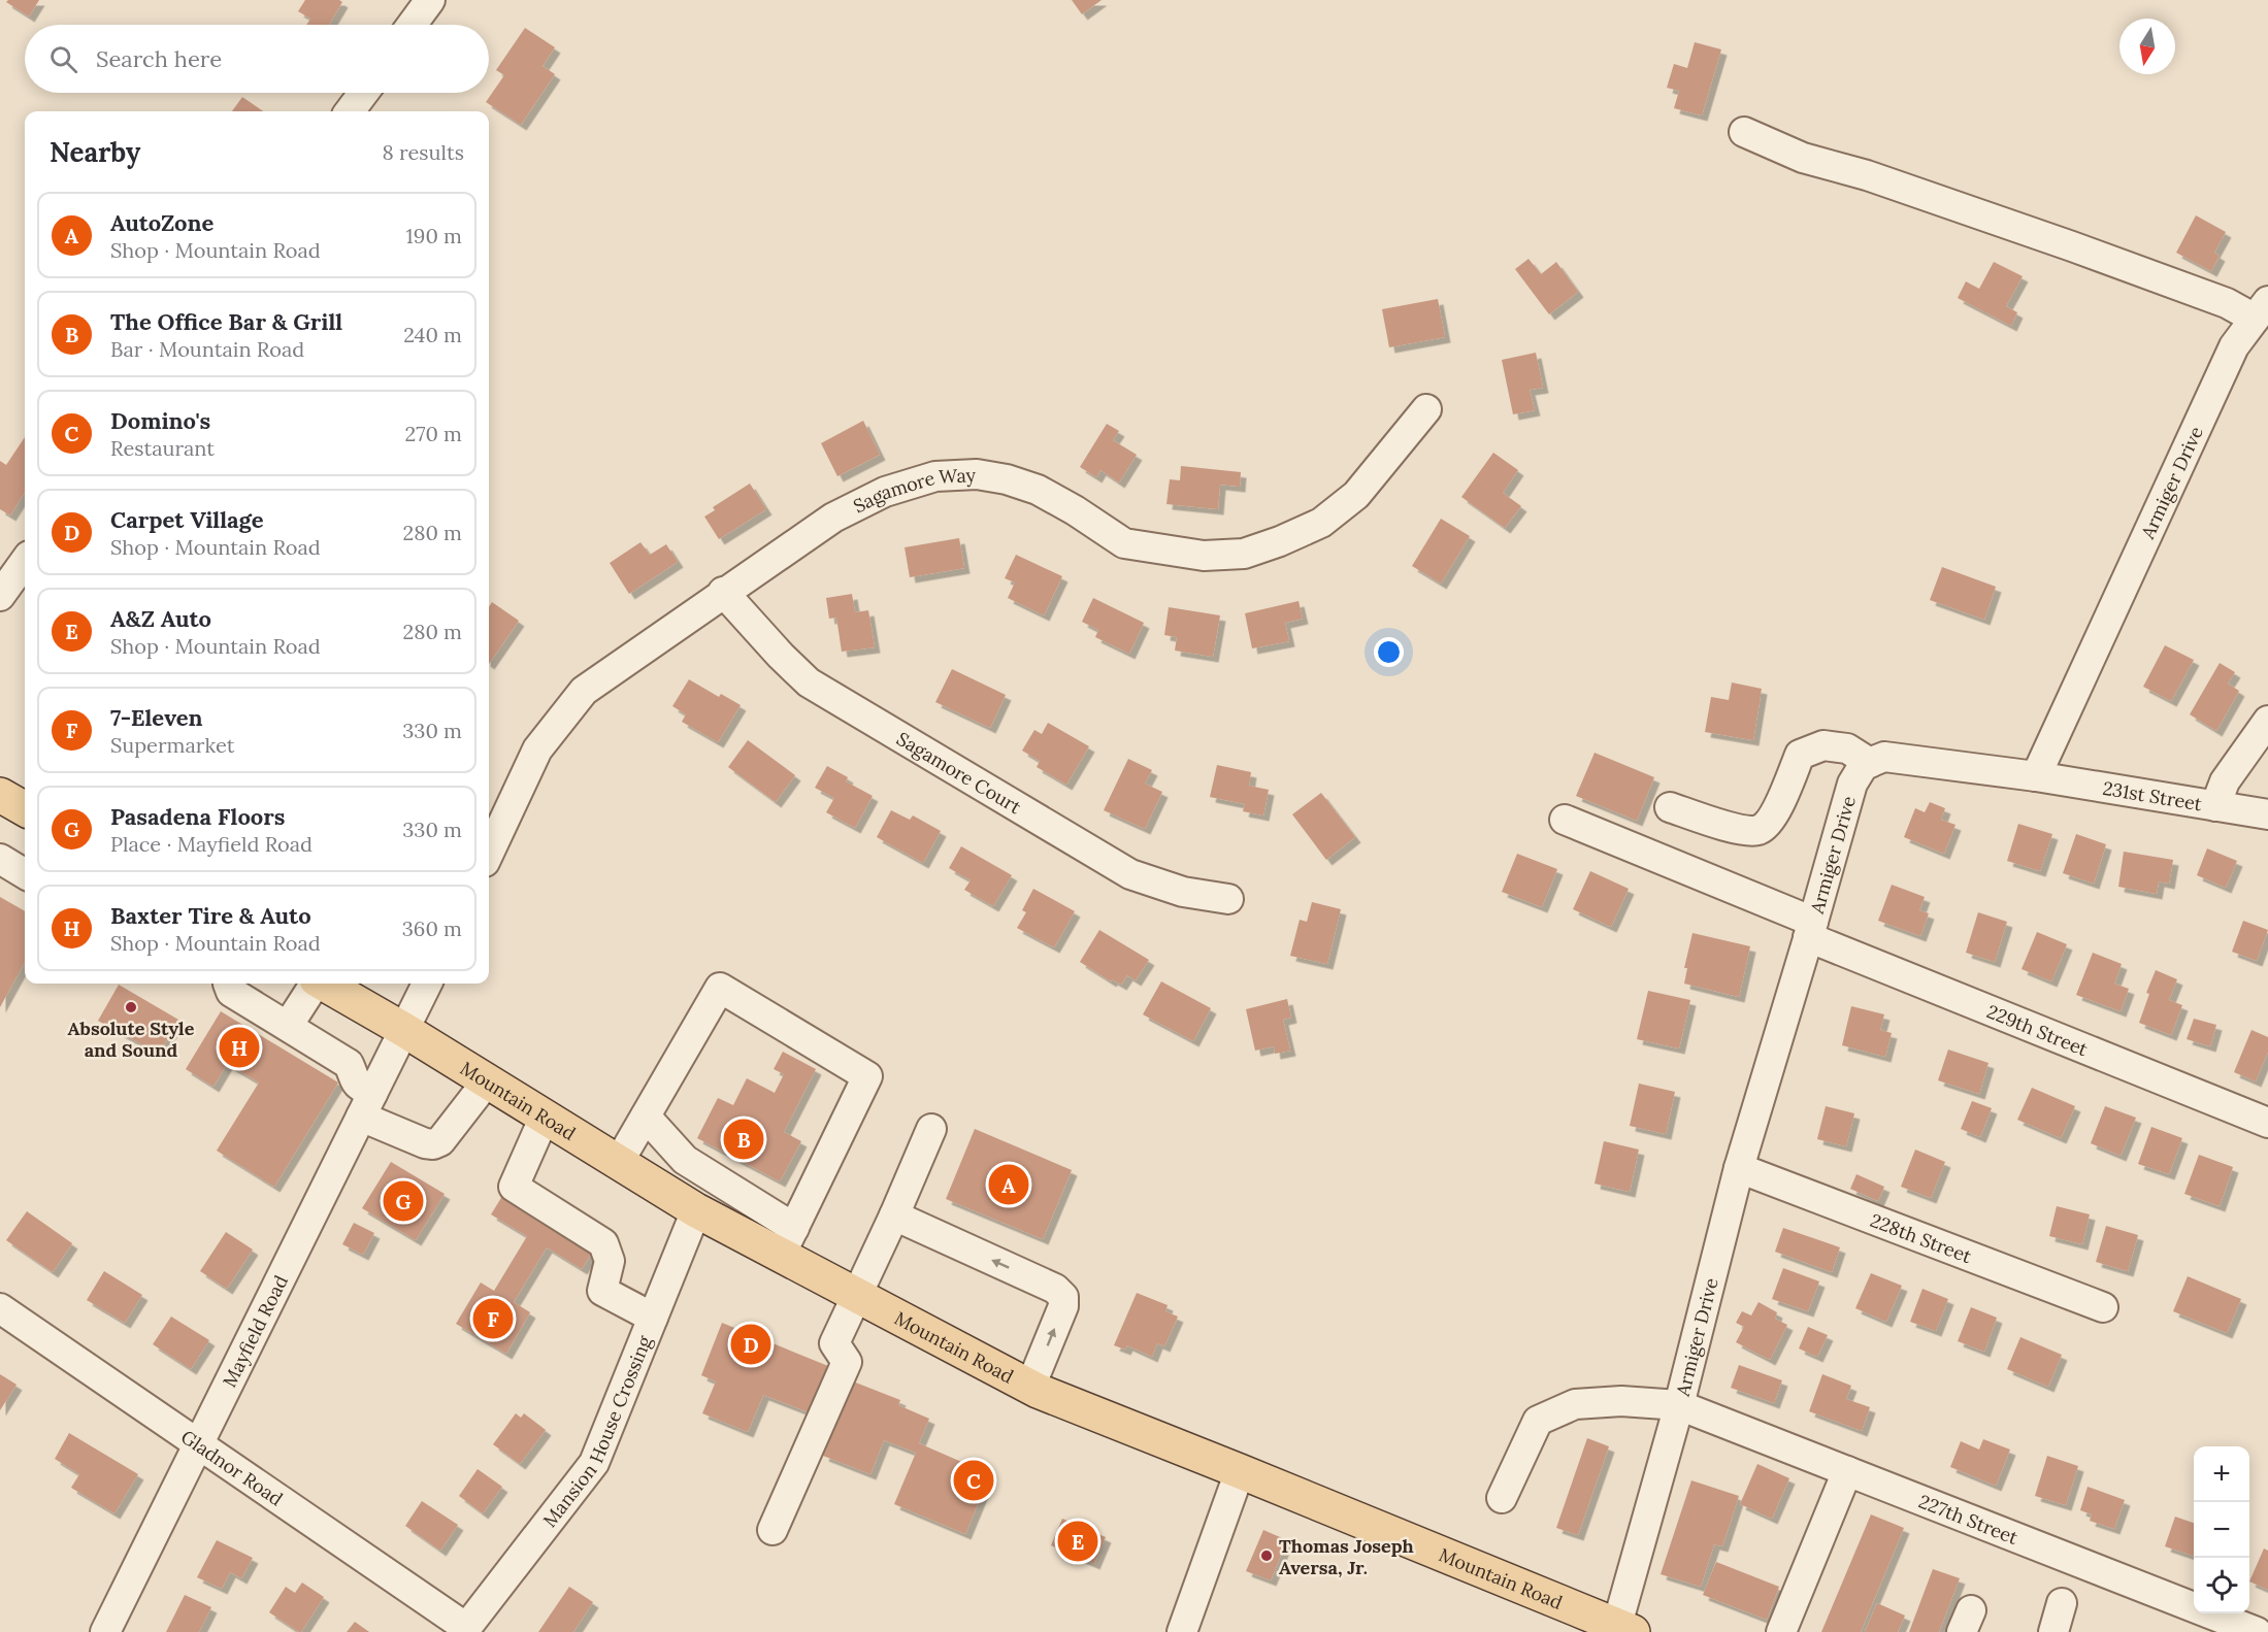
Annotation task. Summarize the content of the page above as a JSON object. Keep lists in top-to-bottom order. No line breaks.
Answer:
{"streets":{"main road":["Mountain Road"],"street":["Armiger Drive","Sagamore Way","Sagamore Court","231st Street","229th Street","228th Street","Mayfield Road","Mansion House Crossing","Gladnor Road","227th Street"]},"crossings":[["Armiger Drive","231st Street"],["Armiger Drive","229th Street"],["Armiger Drive","Mountain Road"],["Armiger Drive","228th Street"],["Armiger Drive","227th Street"],["Sagamore Way","Sagamore Court"],["Mountain Road","Mayfield Road"],["Mountain Road","Mansion House Crossing"],["Mayfield Road","Gladnor Road"],["Mansion House Crossing","Gladnor Road"]],"places":["Absolute Style and Sound","Thomas Joseph Aversa, Jr."],"north":"bottom","page":{"search":"Search here","heading":["Nearby","8 results"],"list":[{"mark":"A","name":"AutoZone","note":"Shop · Mountain Road","value":"190 m"},{"mark":"B","name":"The Office Bar & Grill","note":"Bar · Mountain Road","value":"240 m"},{"mark":"C","name":"Domino's","note":"Restaurant","value":"270 m"},{"mark":"D","name":"Carpet Village","note":"Shop · Mountain Road","value":"280 m"},{"mark":"E","name":"A&Z Auto","note":"Shop · Mountain Road","value":"280 m"},{"mark":"F","name":"7-Eleven","note":"Supermarket","value":"330 m"},{"mark":"G","name":"Pasadena Floors","note":"Place · Mayfield Road","value":"330 m"},{"mark":"H","name":"Baxter Tire & Auto","note":"Shop · Mountain Road","value":"360 m"}],"pins":["H","B","A","G","F","D","C","E"],"map_buttons":["+","−"]}}
